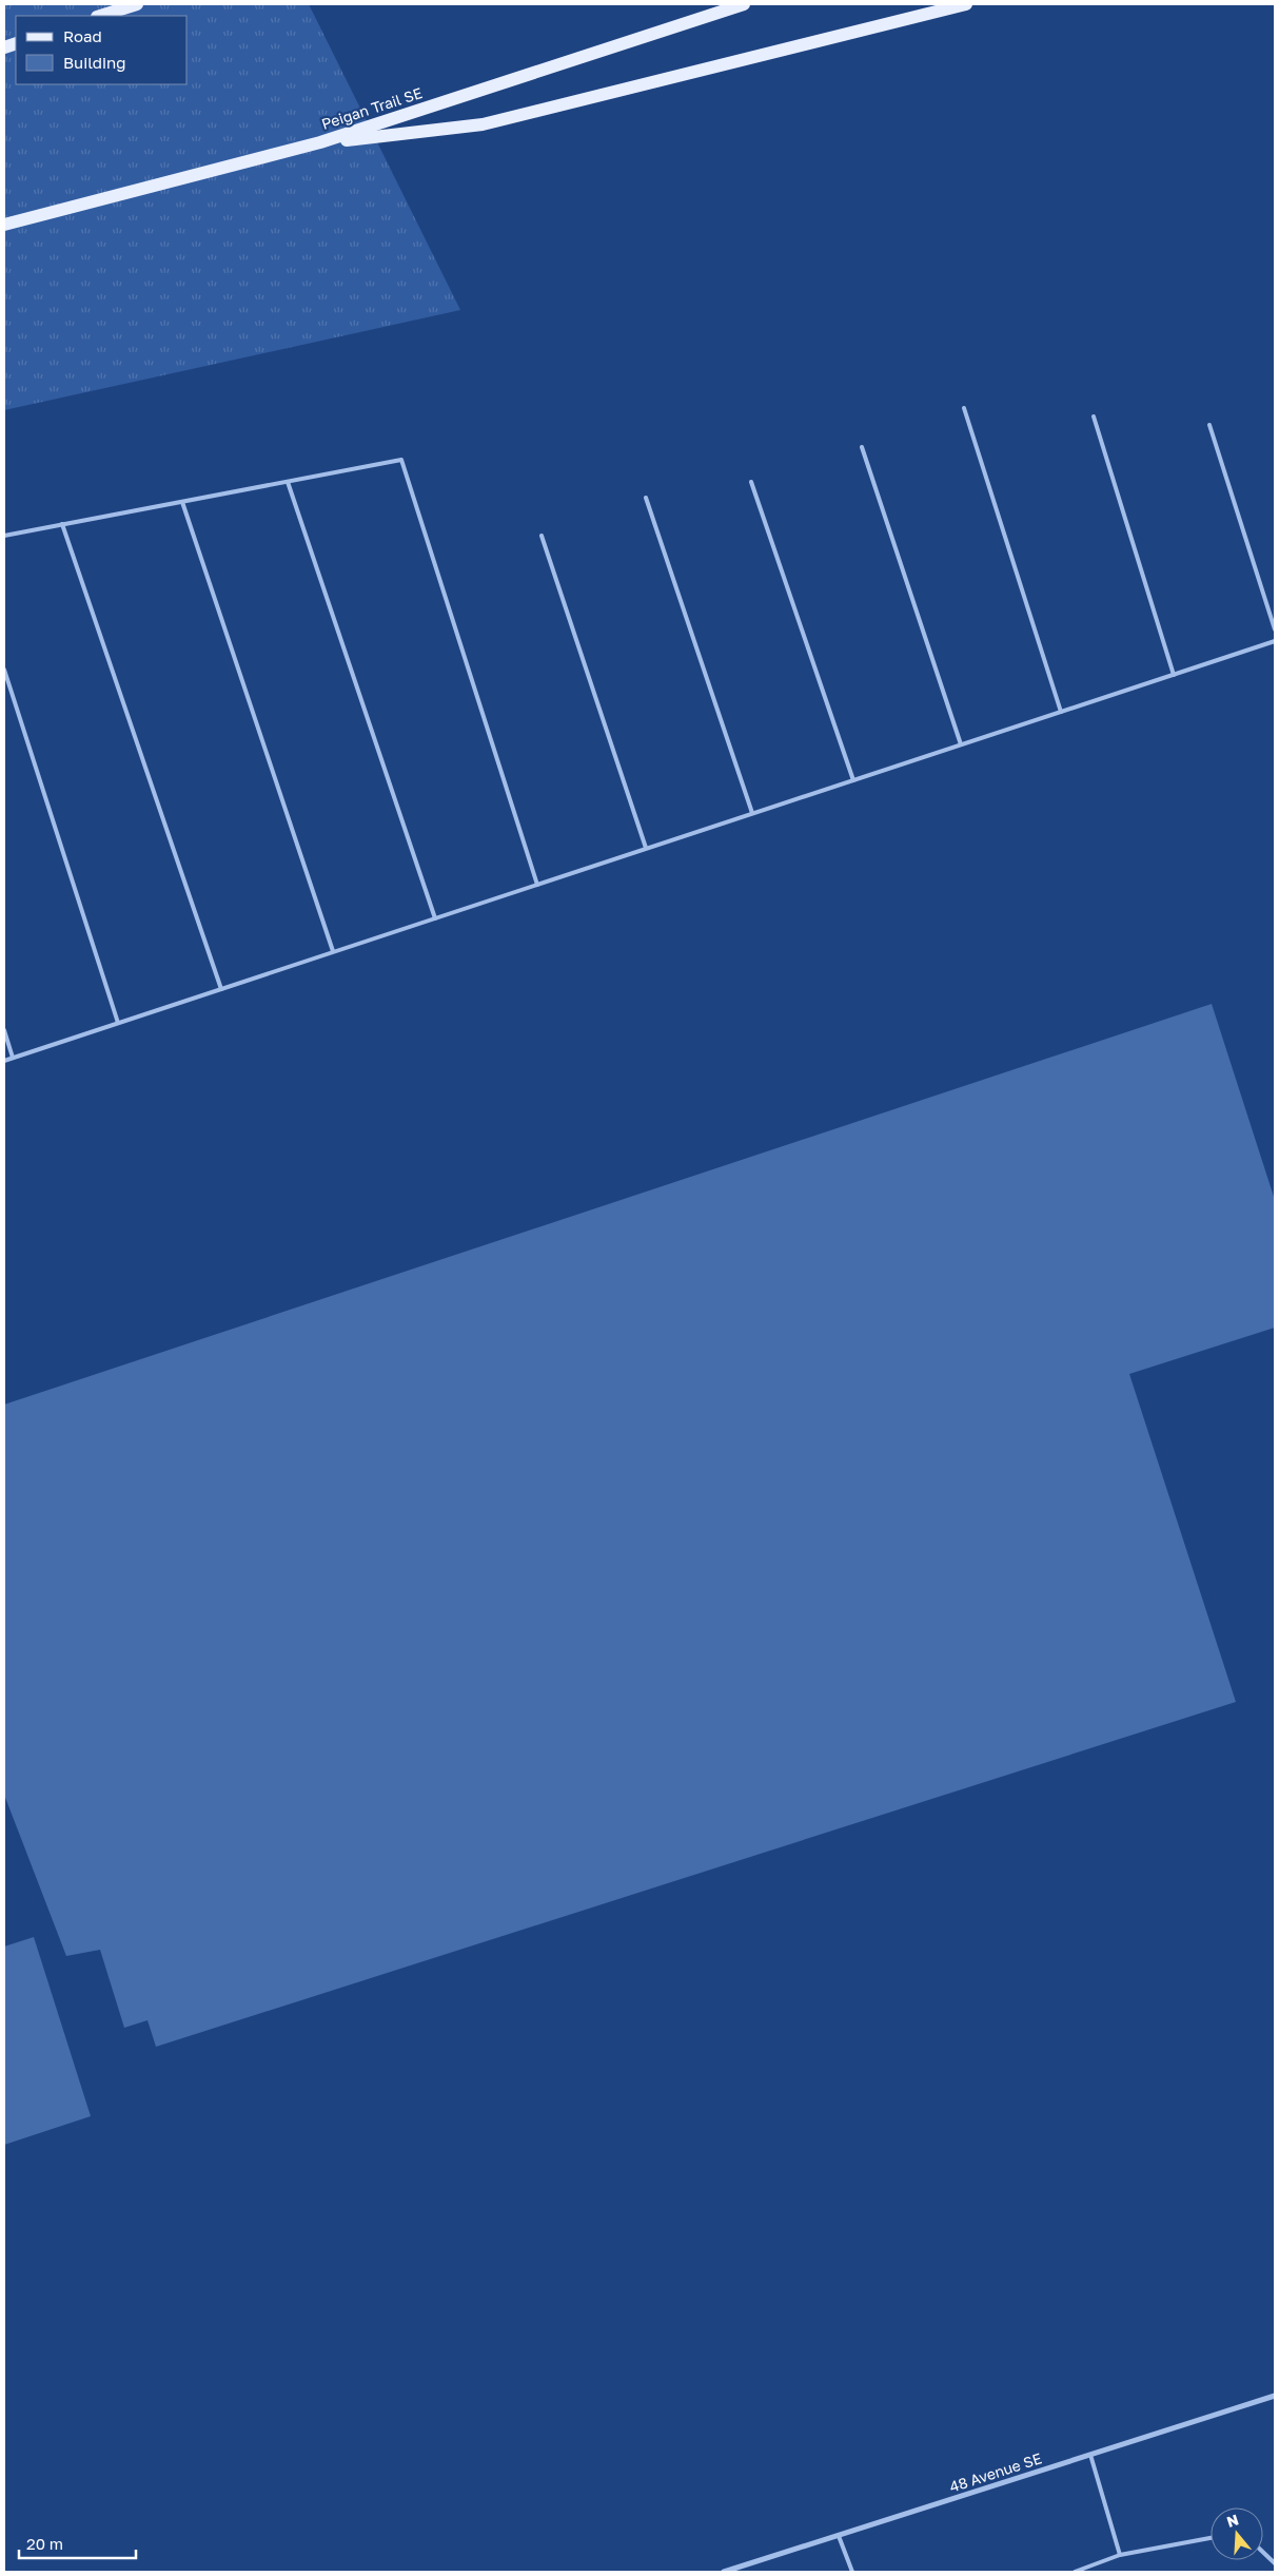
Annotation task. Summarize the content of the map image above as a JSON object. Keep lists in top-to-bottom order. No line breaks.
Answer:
{"streets":{"main road":["Peigan Trail SE"],"street":["48 Avenue SE"]},"legend":["Road","Building"],"scale_bar":"20 m","north":"top"}
